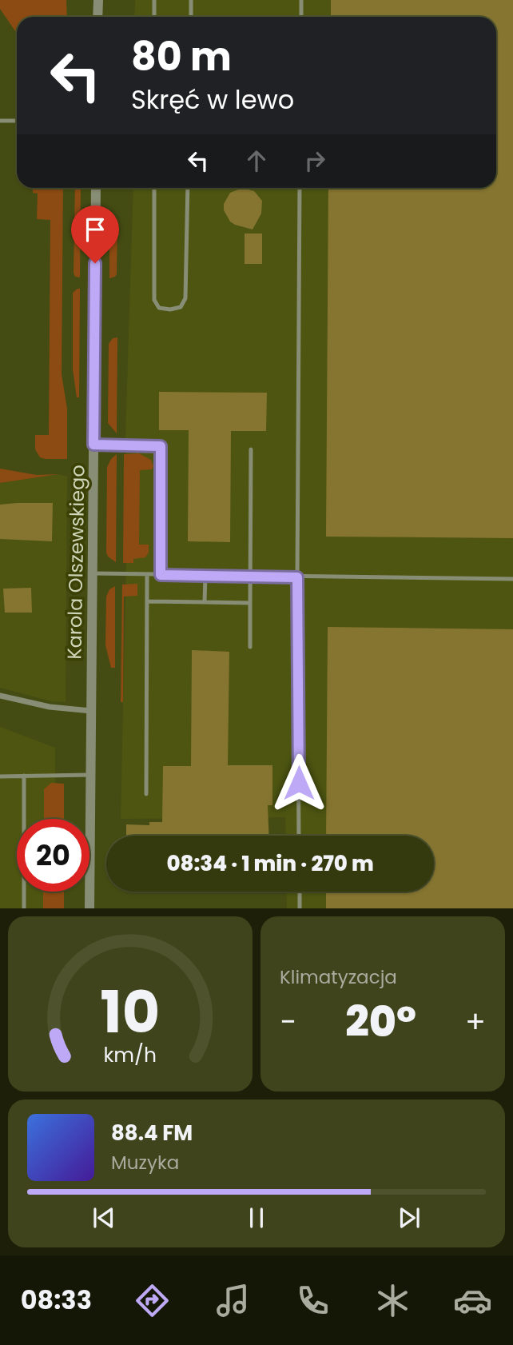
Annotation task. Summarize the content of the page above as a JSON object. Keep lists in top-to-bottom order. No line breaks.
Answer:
{"streets":{"street":["Karola Olszewskiego"]},"page":{"turn":["80 m","Skręć w lewo"],"limit":"20","trip":"08:34 · 1 min · 270 m","tile":"Klimatyzacja","heat":["−","20°","+"],"song":["88.4 FM","Muzyka"],"tabs":"08:33","gauge":["10","km/h"]}}
